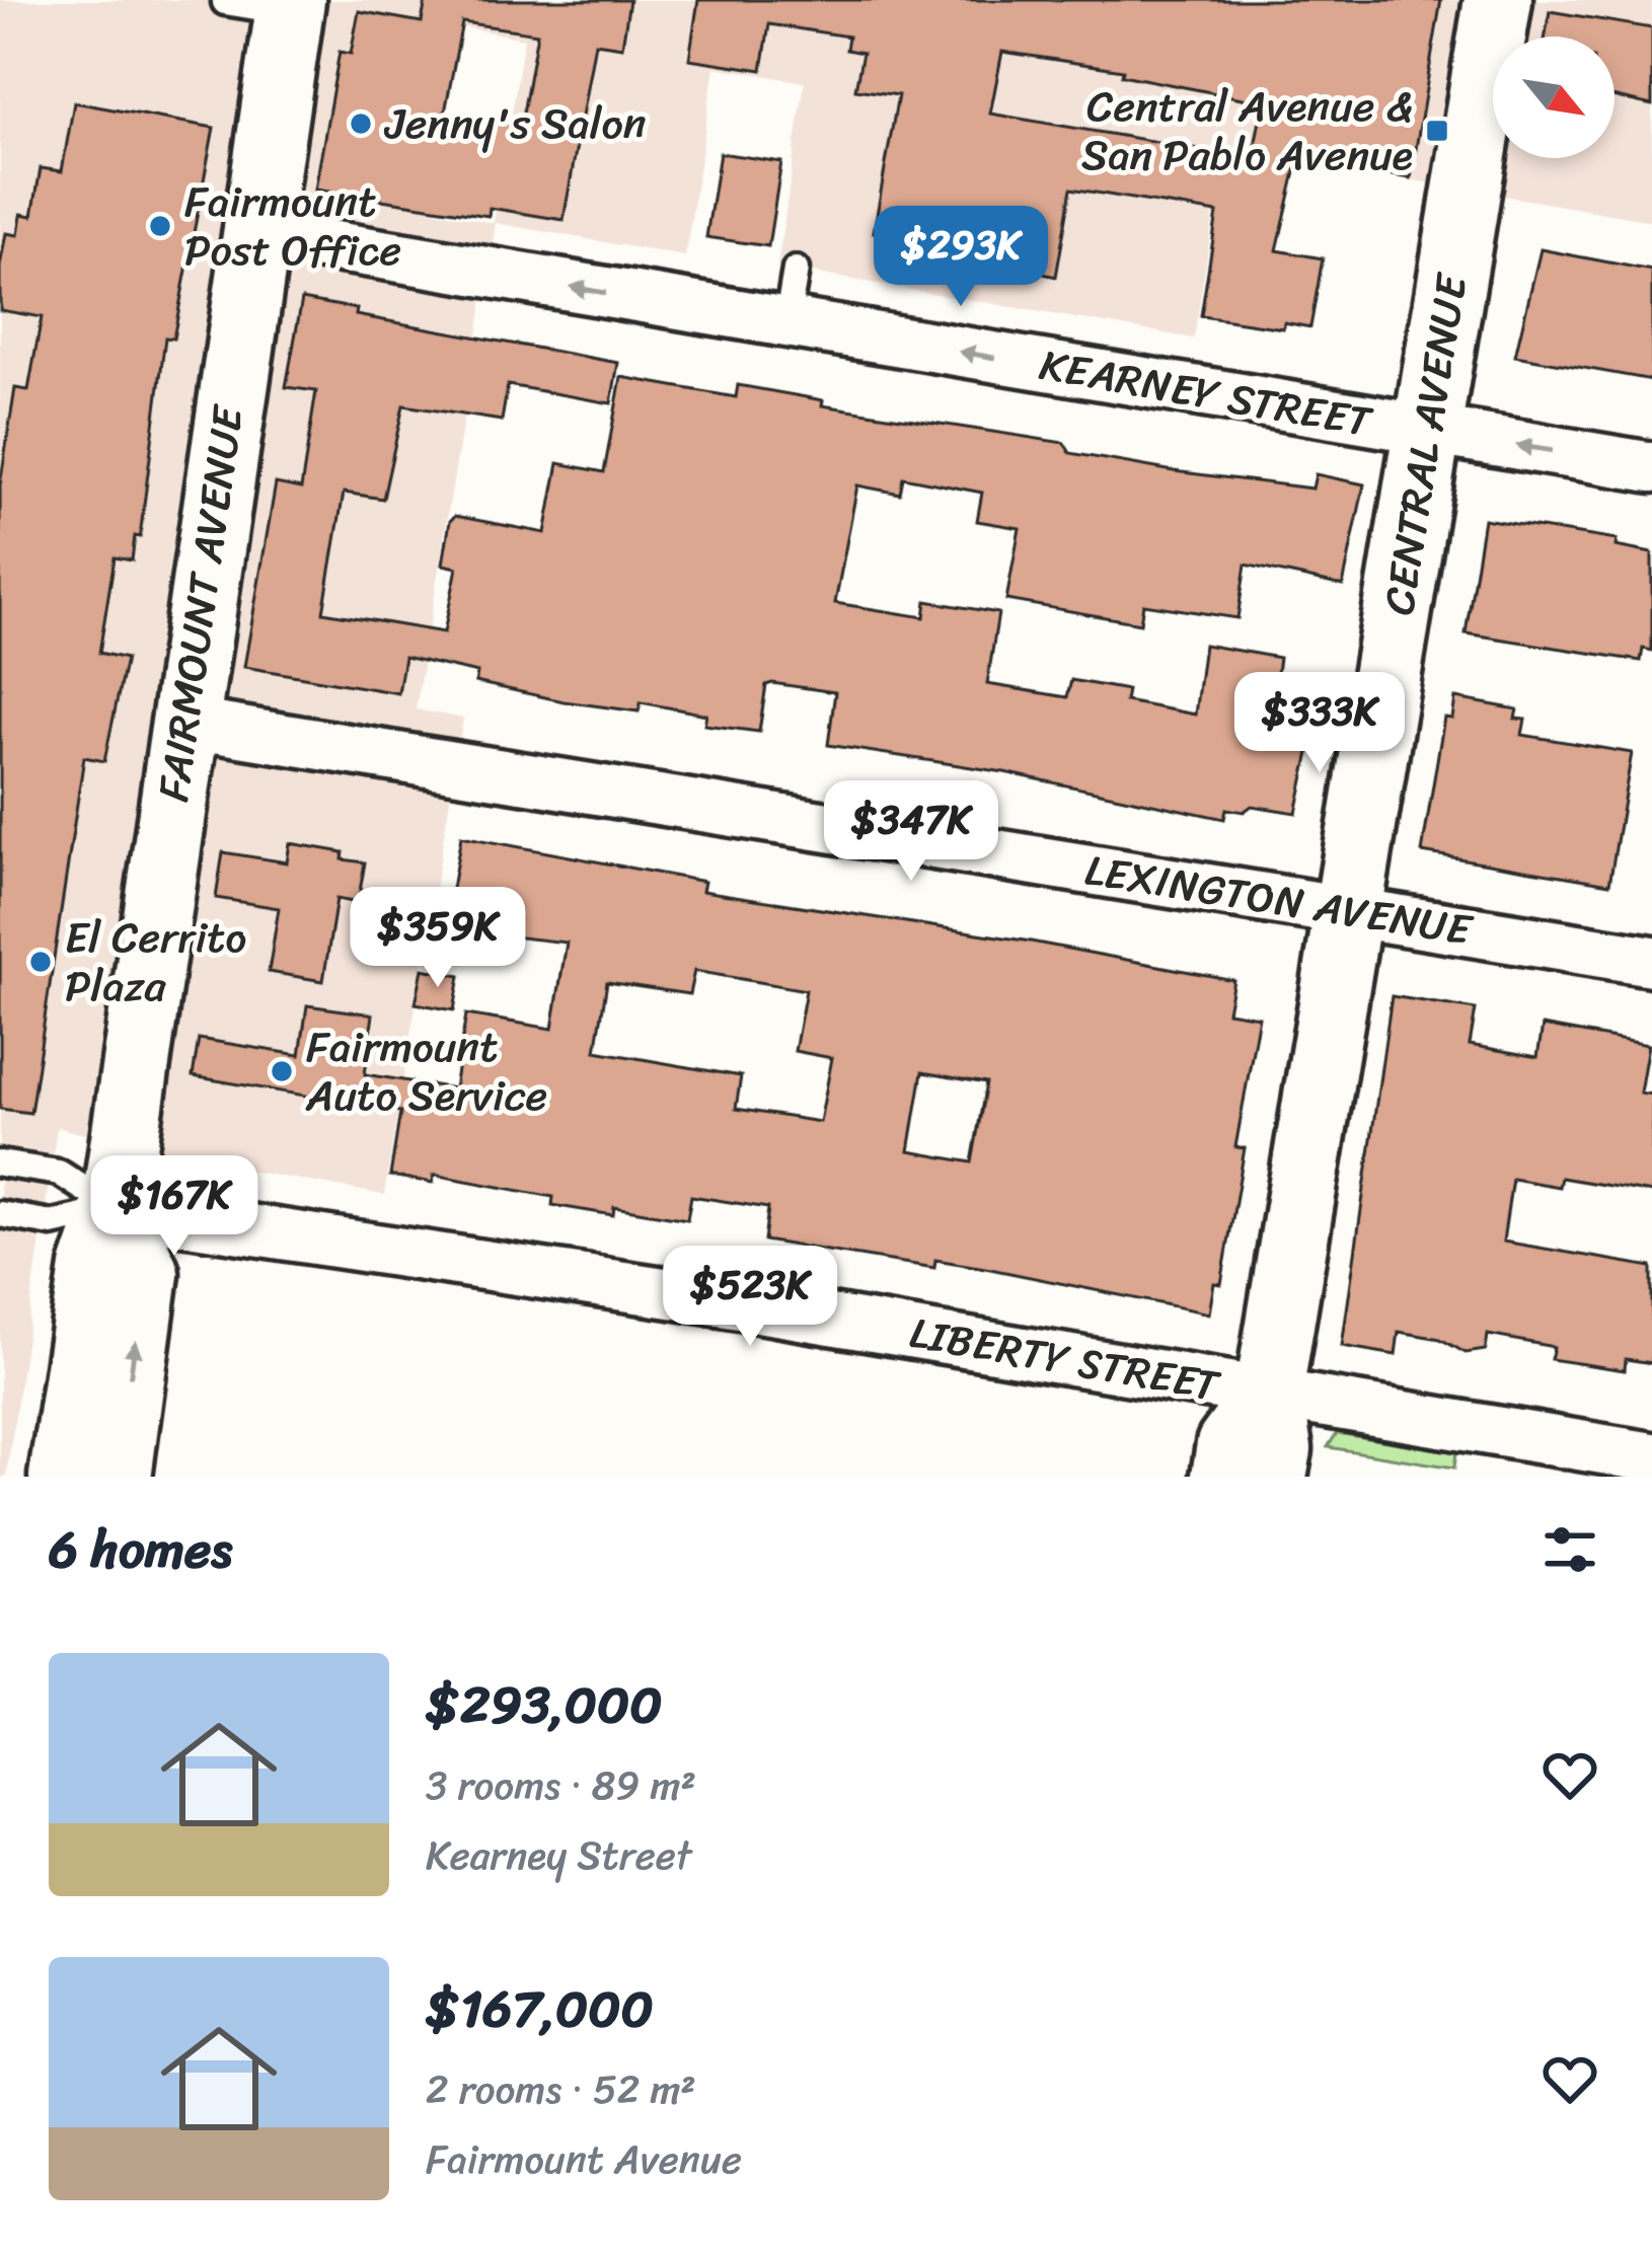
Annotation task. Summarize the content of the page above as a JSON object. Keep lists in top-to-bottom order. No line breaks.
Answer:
{"streets":{"street":["KEARNEY STREET","CENTRAL AVENUE","FAIRMOUNT AVENUE","LEXINGTON AVENUE","LIBERTY STREET"]},"crossings":[["KEARNEY STREET","CENTRAL AVENUE"],["KEARNEY STREET","FAIRMOUNT AVENUE"],["CENTRAL AVENUE","LEXINGTON AVENUE"],["CENTRAL AVENUE","LIBERTY STREET"],["FAIRMOUNT AVENUE","LEXINGTON AVENUE"],["FAIRMOUNT AVENUE","LIBERTY STREET"]],"one_way":["KEARNEY STREET"],"places":{"other":["Jenny's Salon","Fairmount Post Office","El Cerrito Plaza","Fairmount Auto Service"],"transit":["Central Avenue & San Pablo Avenue"]},"north":"bottom right","page":{"price":["$293K","$333K","$347K","$359K","$167K","$523K"],"heading":"6 homes","list":[{"name":"$293,000","note":"3 rooms · 89 m² · Kearney Street"},{"name":"$167,000","note":"2 rooms · 52 m² · Fairmount Avenue"}]}}
